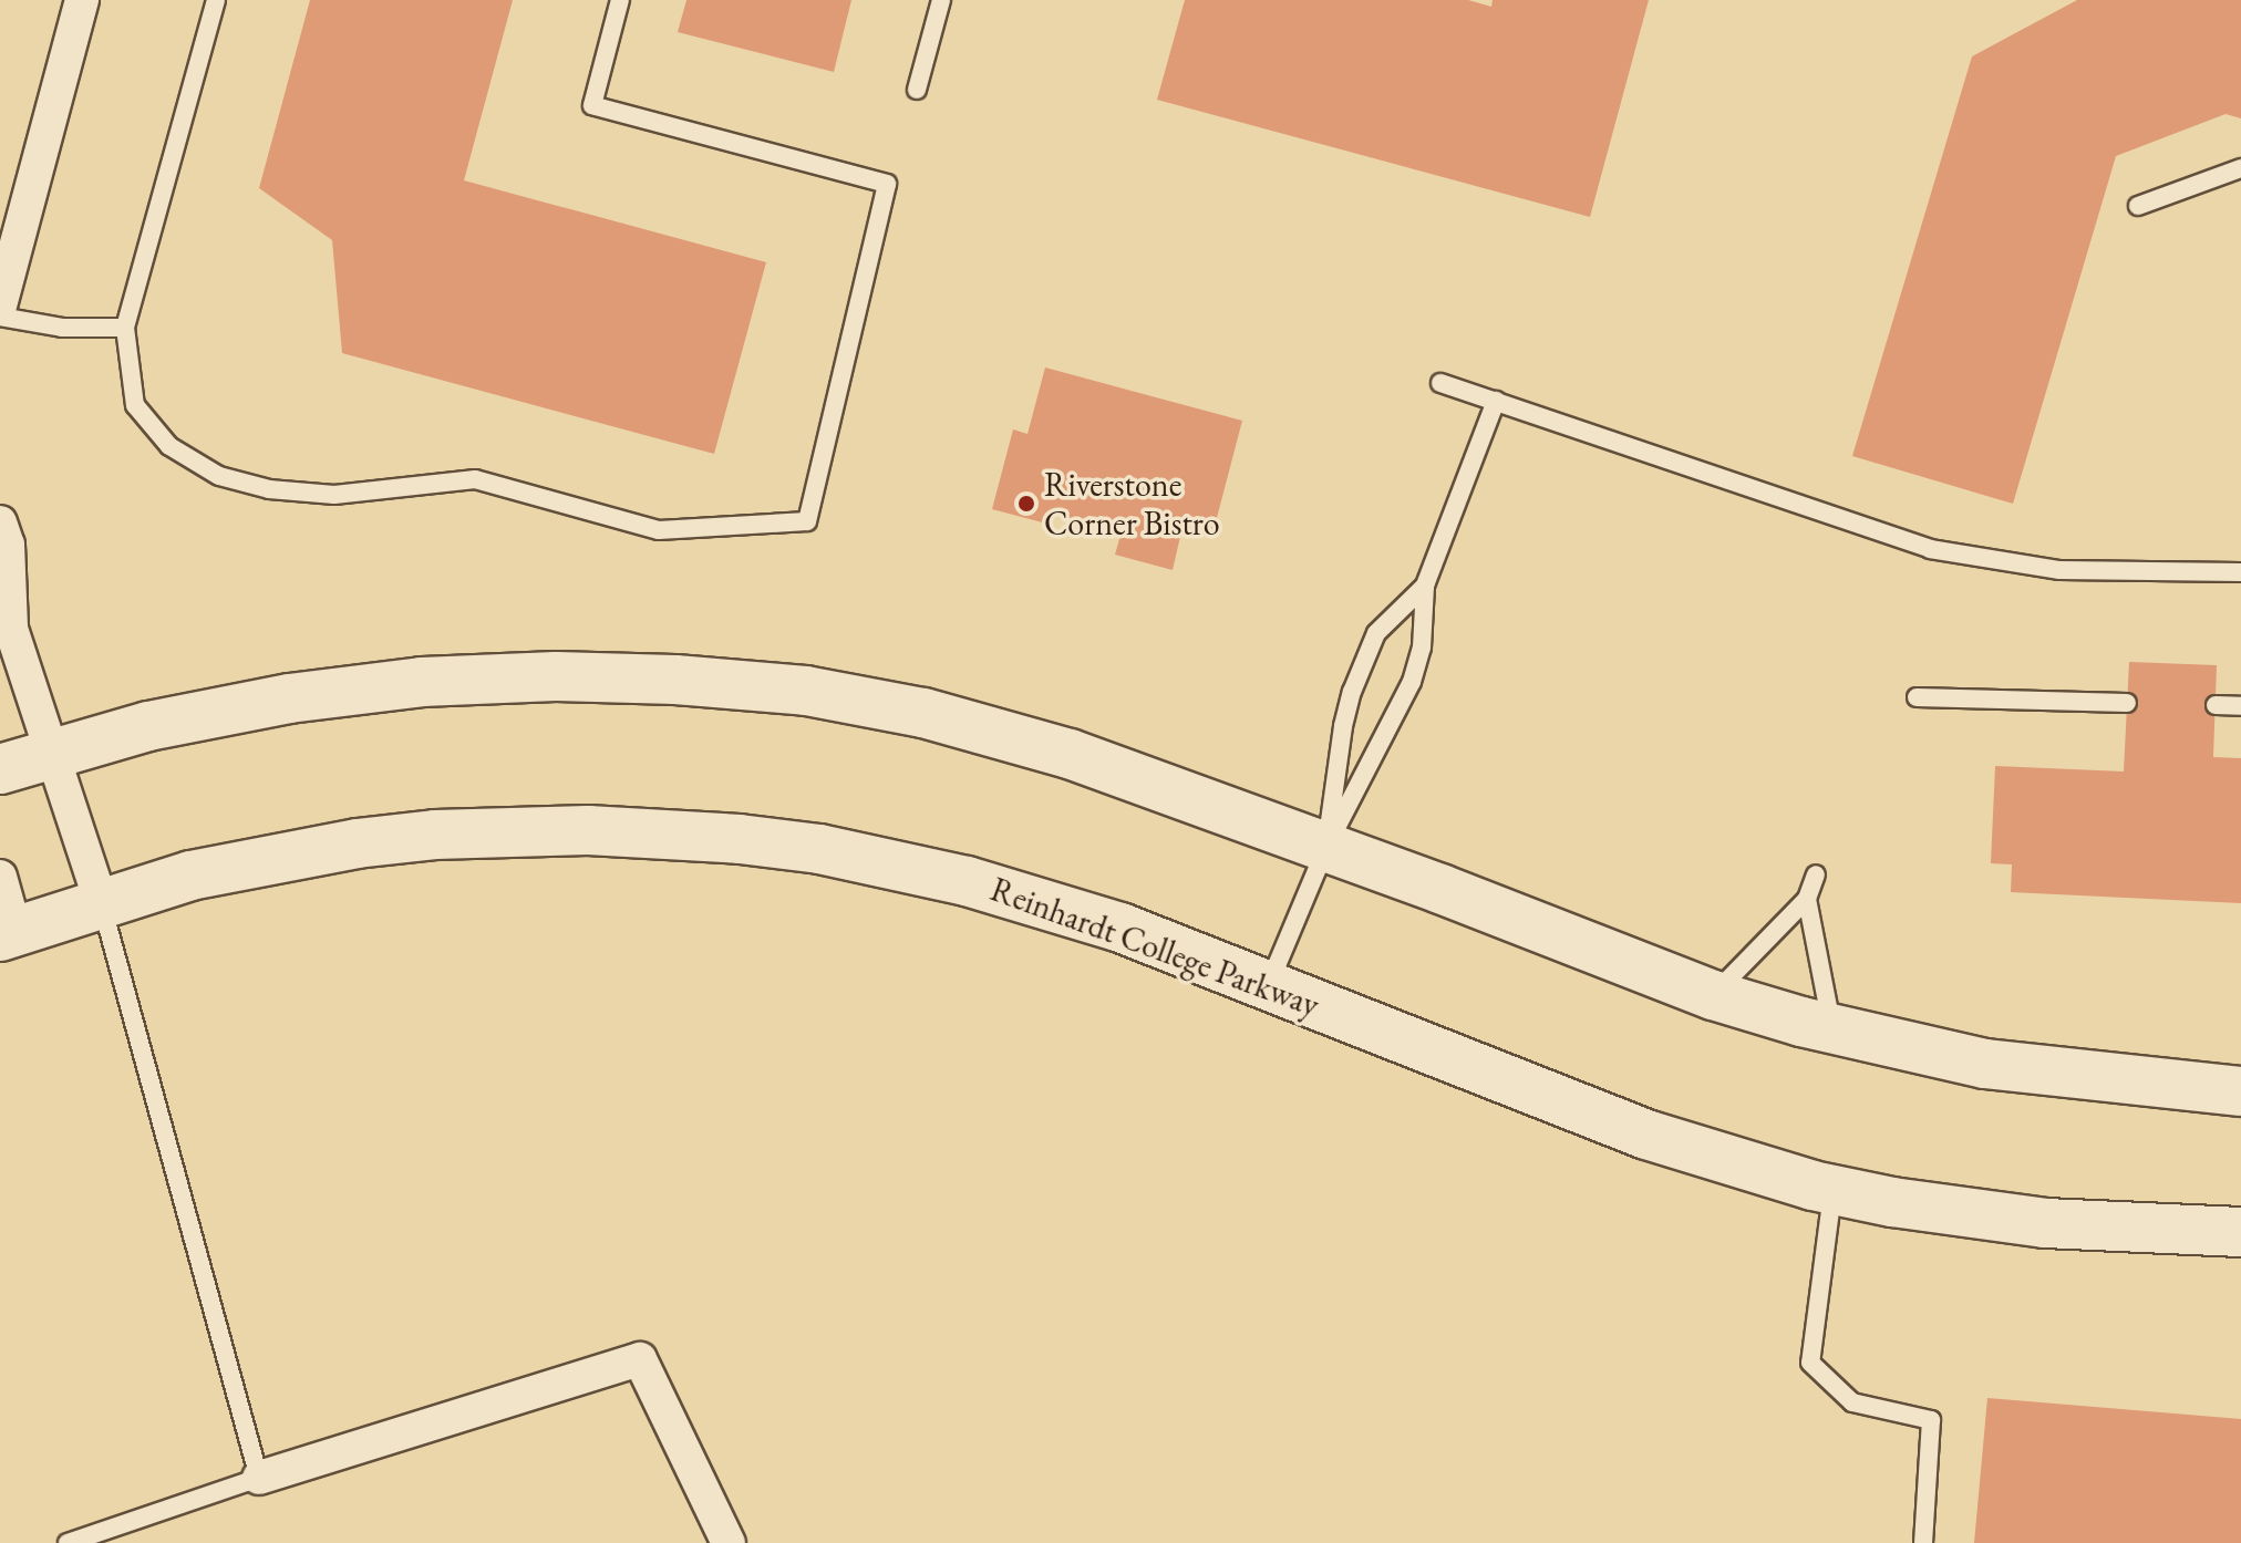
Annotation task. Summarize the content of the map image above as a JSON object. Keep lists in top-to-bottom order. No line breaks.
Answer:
{"streets":{"street":["Reinhardt College Parkway"]},"places":["Riverstone Corner Bistro"]}
